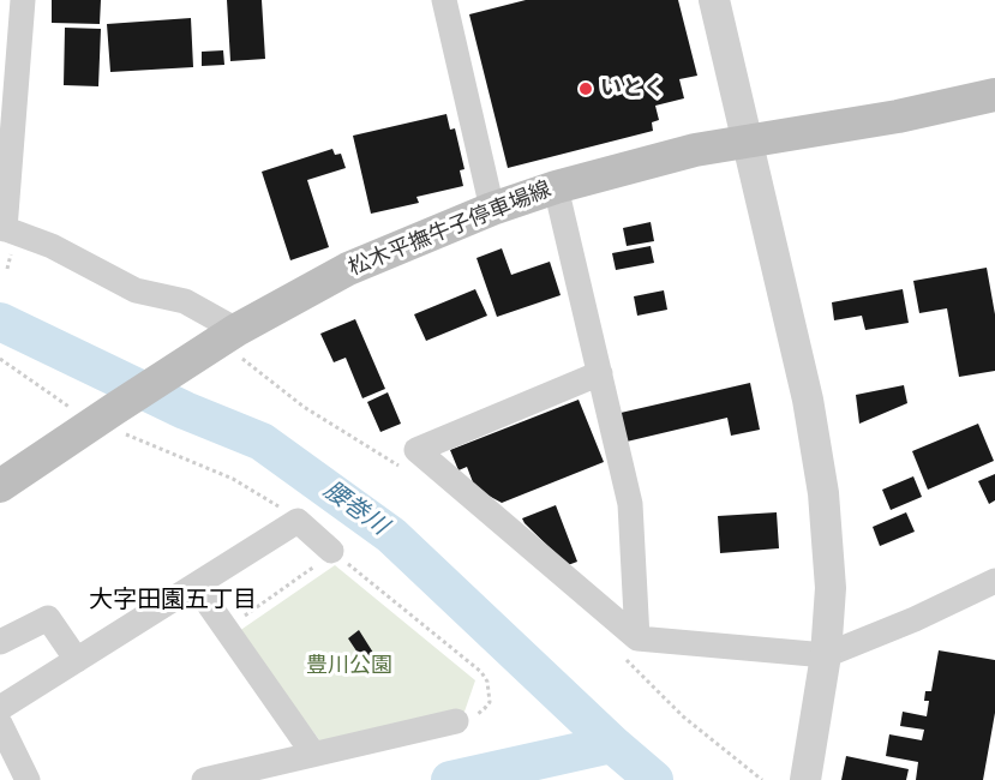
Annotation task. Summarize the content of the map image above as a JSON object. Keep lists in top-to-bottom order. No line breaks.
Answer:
{"streets":{"main road":["松木平撫牛子停車場線"]},"districts":["大字田園五丁目"],"water":["腰巻川"],"parks":["豊川公園"],"places":["いとく"]}
